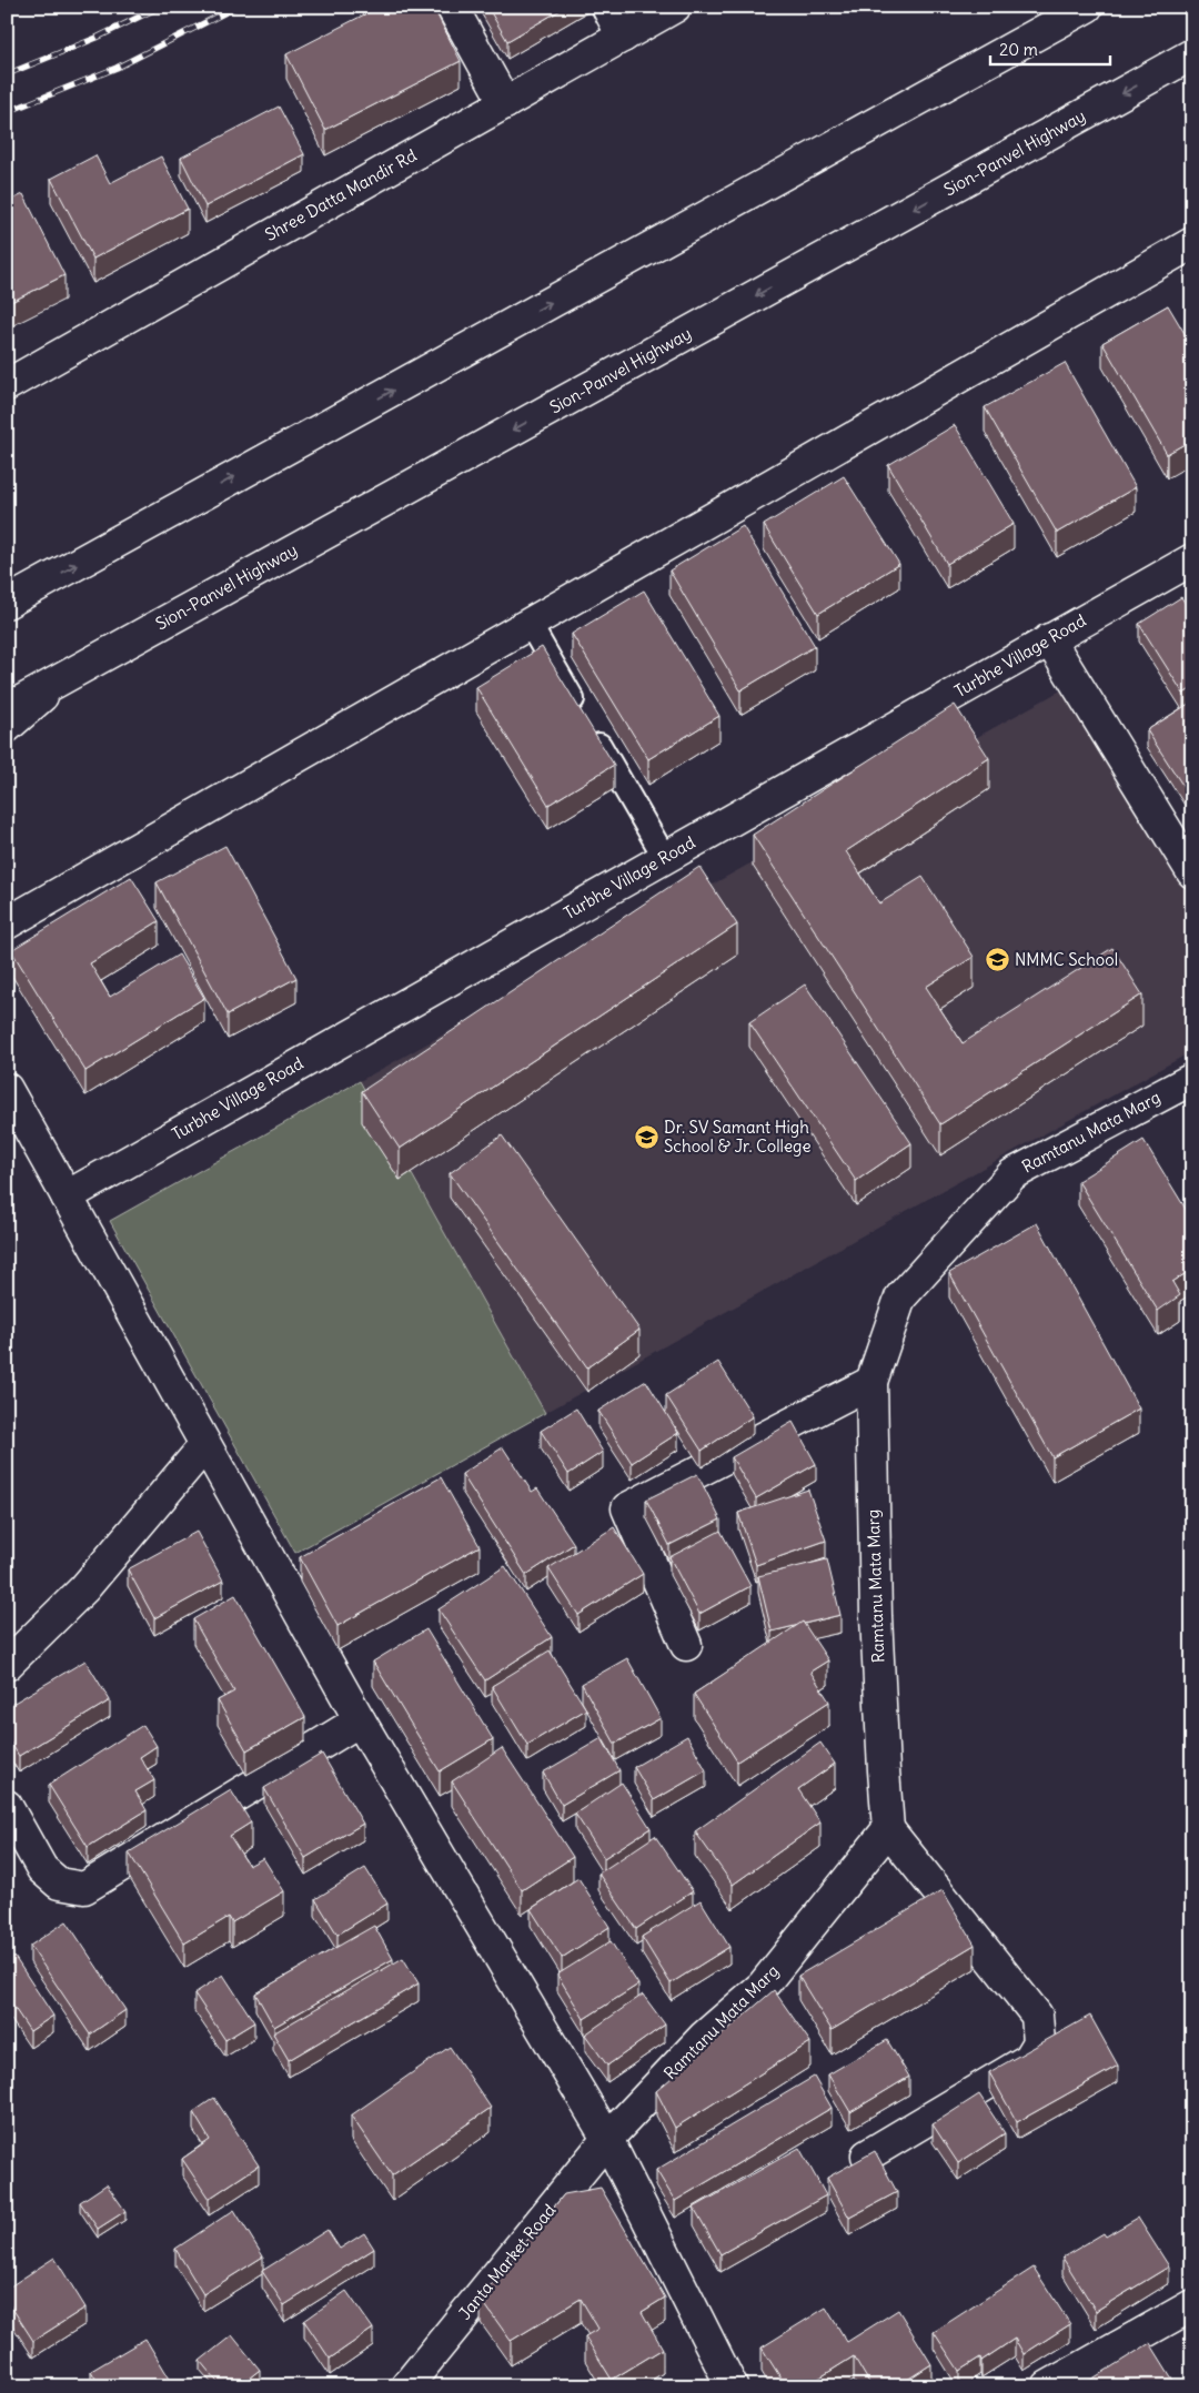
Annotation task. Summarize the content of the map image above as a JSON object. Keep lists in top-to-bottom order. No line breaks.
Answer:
{"streets":{"main road":["Sion-Panvel Highway","Shree Datta Mandir Rd","Turbhe Village Road","Ramtanu Mata Marg","Janta Market Road"]},"crossings":[["Ramtanu Mata Marg","Janta Market Road"]],"places":{"school or university":["NMMC School","Dr. SV Samant High School & Jr. College"]},"scale_bar":"20 m"}
